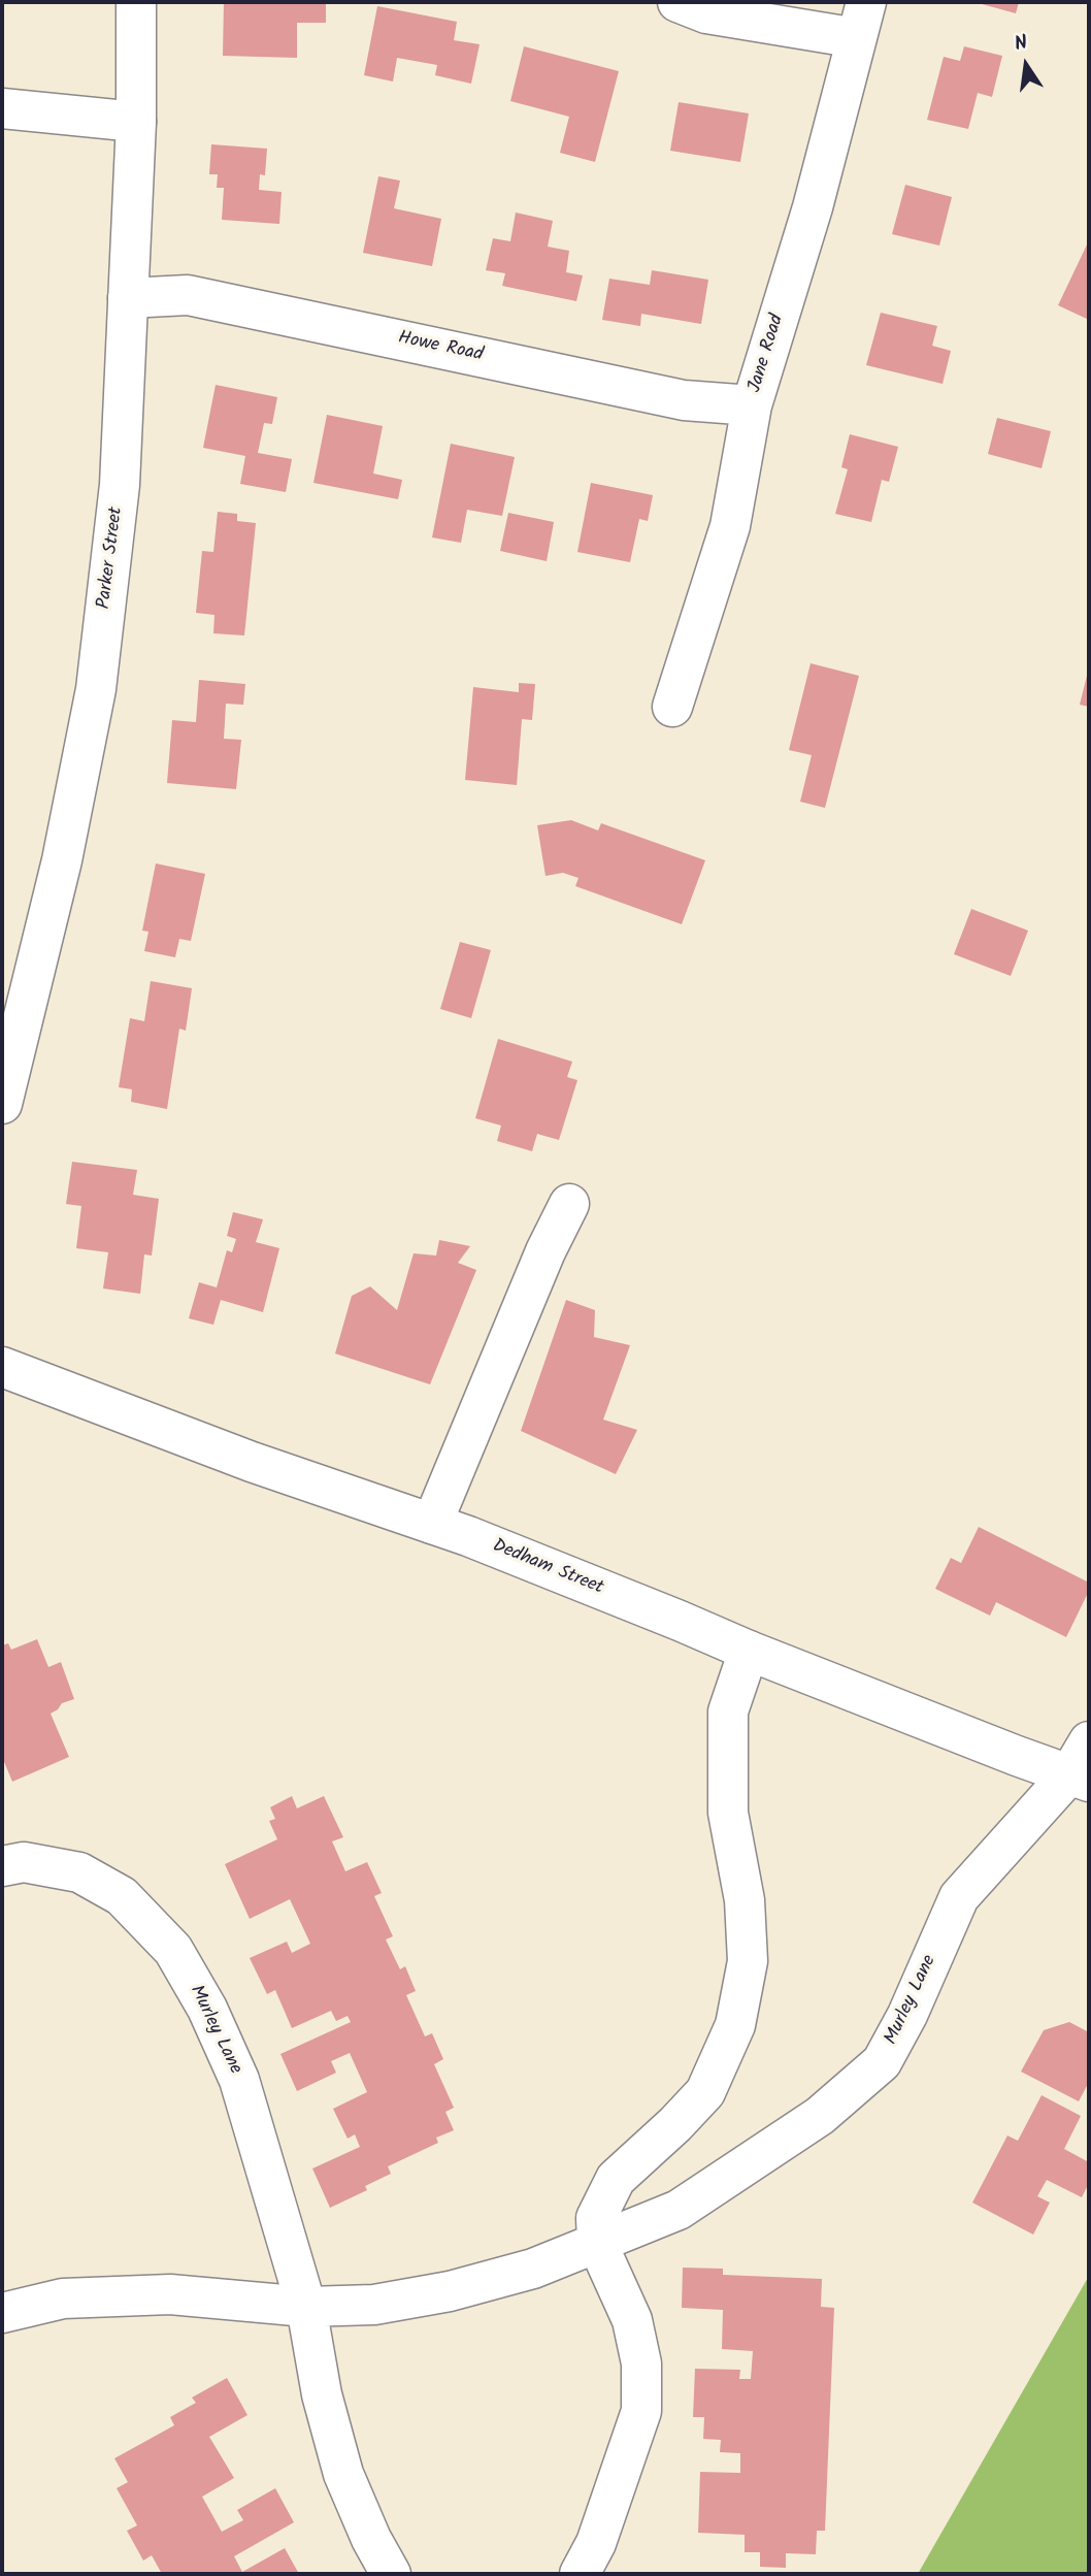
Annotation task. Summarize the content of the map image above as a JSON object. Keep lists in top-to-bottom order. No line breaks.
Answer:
{"streets":{"street":["Howe Road","Jane Road","Parker Street","Dedham Street","Murley Lane"]},"crossings":[["Howe Road","Jane Road"],["Howe Road","Parker Street"],["Dedham Street","Murley Lane"]],"north":"top"}
